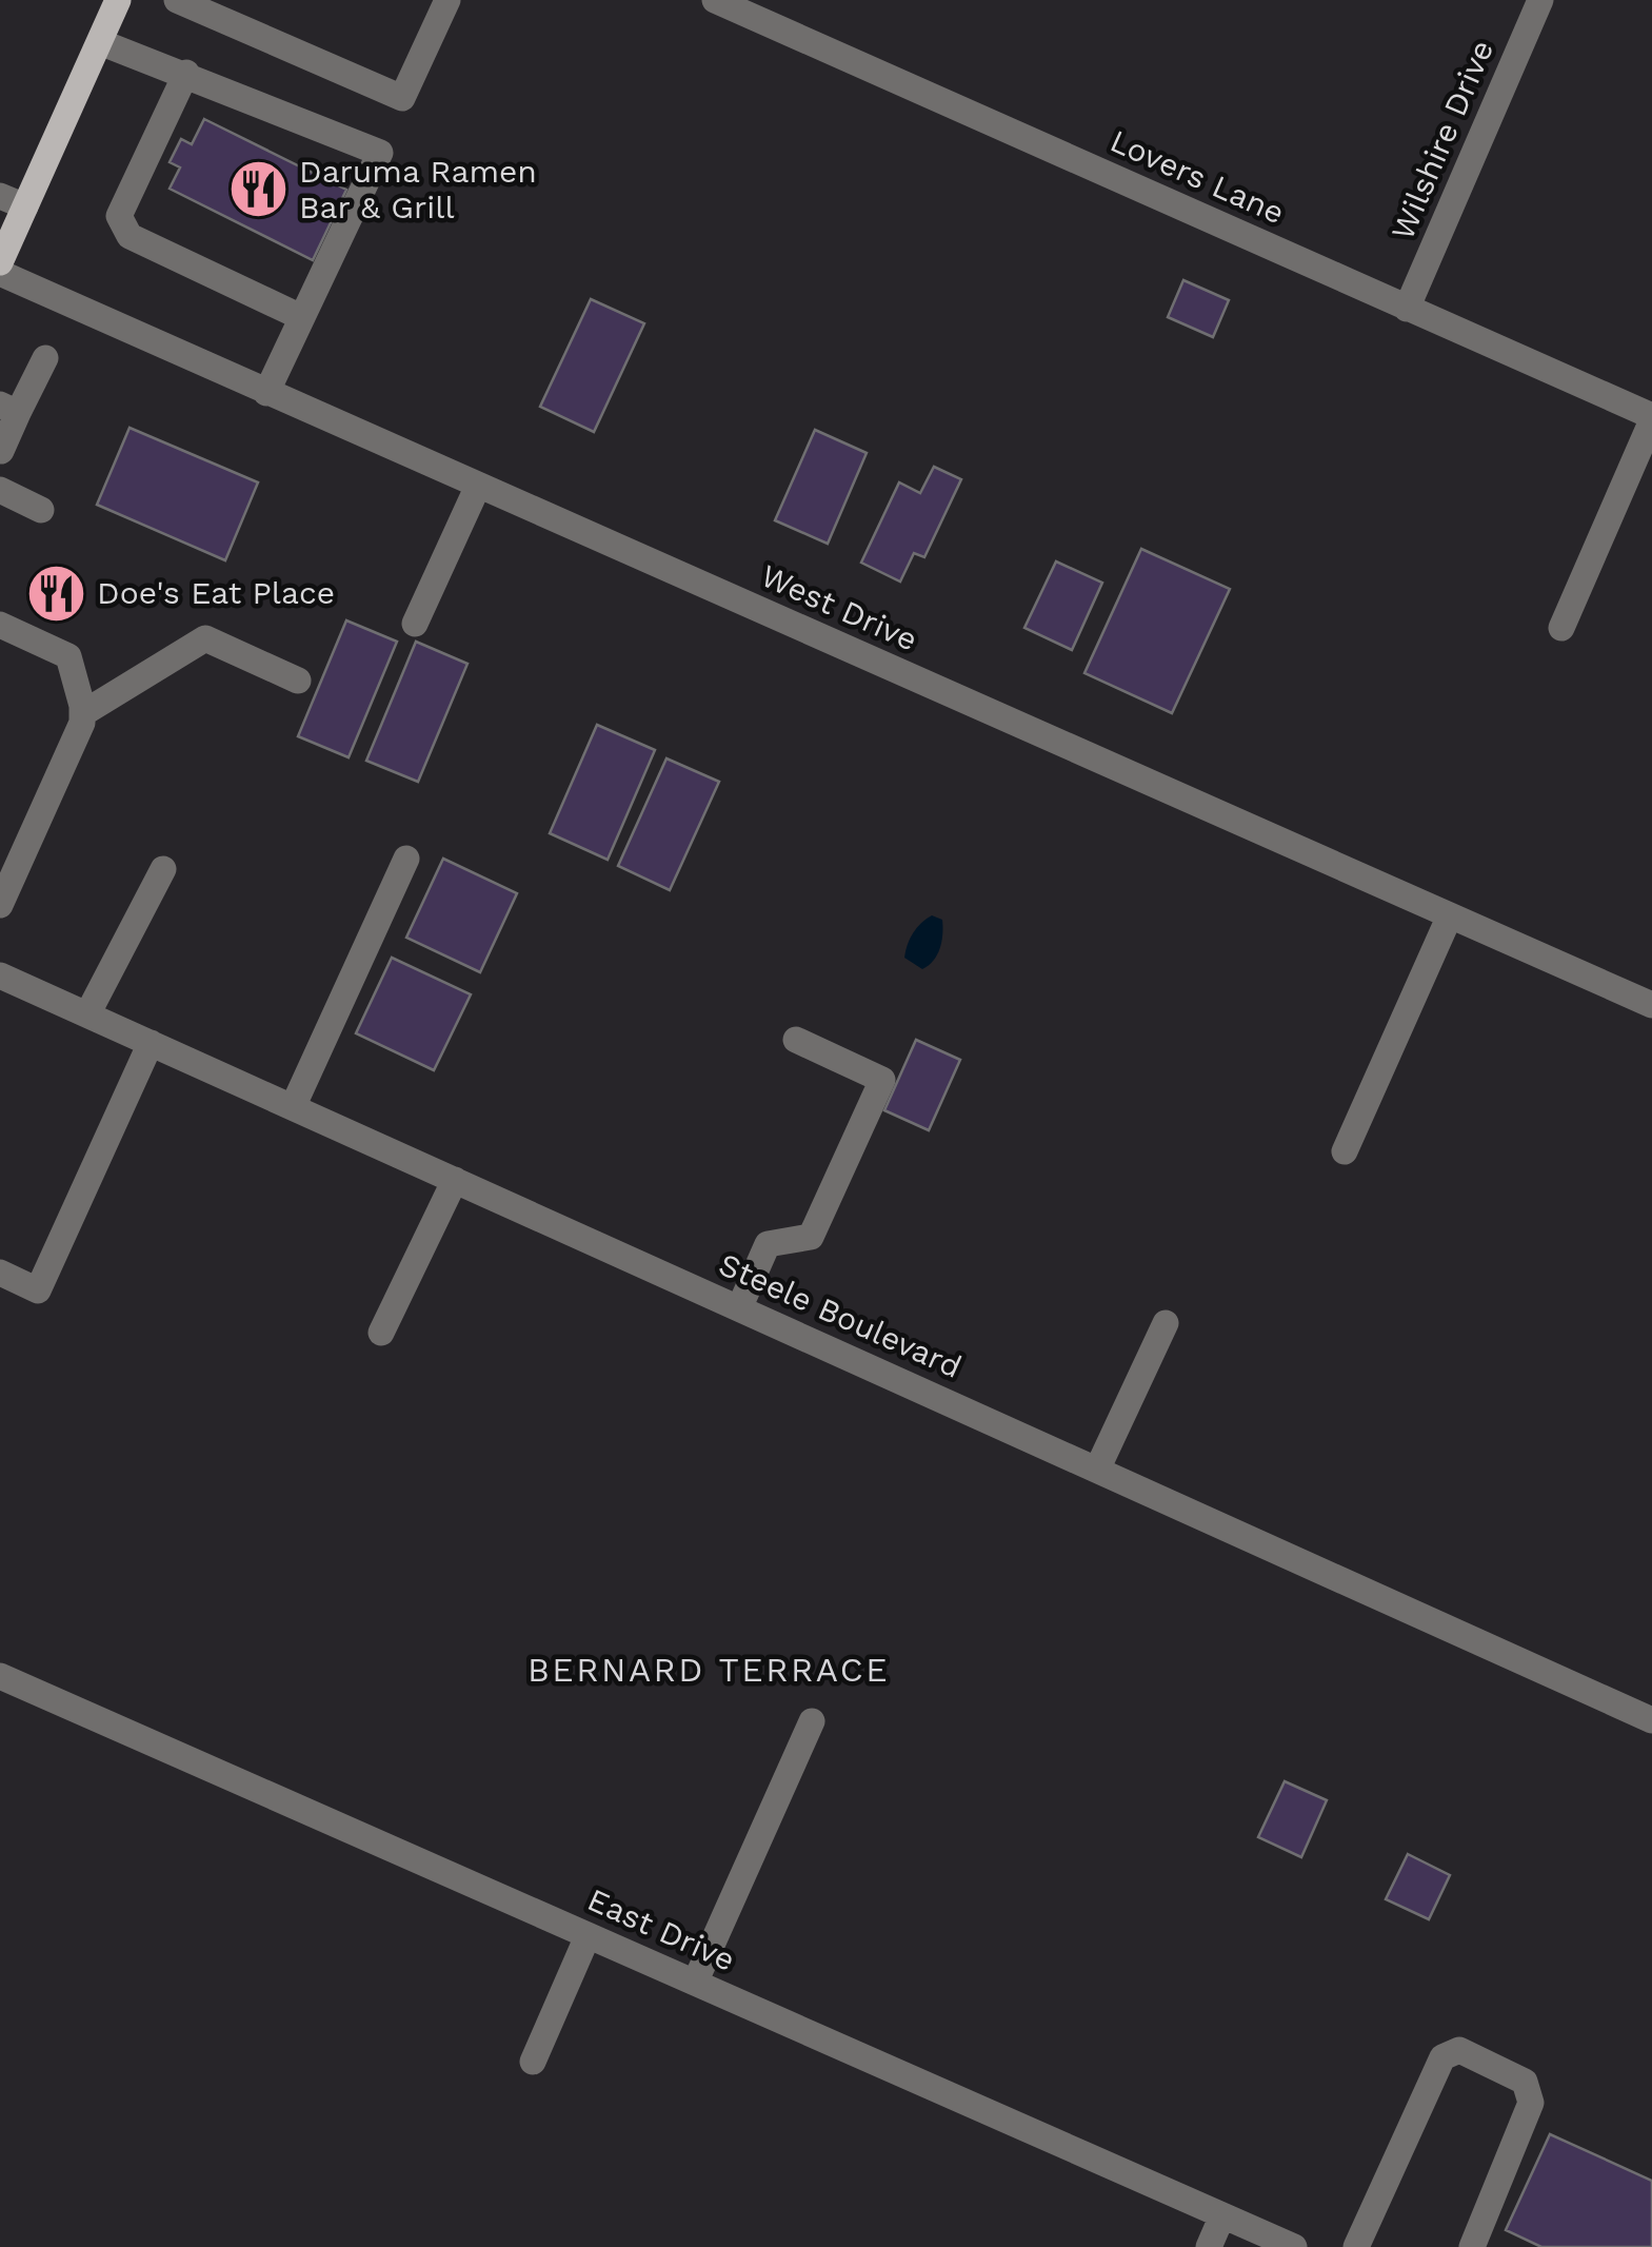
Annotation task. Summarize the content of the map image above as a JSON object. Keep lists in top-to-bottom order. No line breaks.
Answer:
{"streets":{"street":["Wilshire Drive","Lovers Lane","West Drive","Steele Boulevard","East Drive"]},"crossings":[["Wilshire Drive","Lovers Lane"]],"districts":["BERNARD TERRACE"],"places":{"restaurant":["Daruma Ramen Bar & Grill","Doe's Eat Place"]}}
